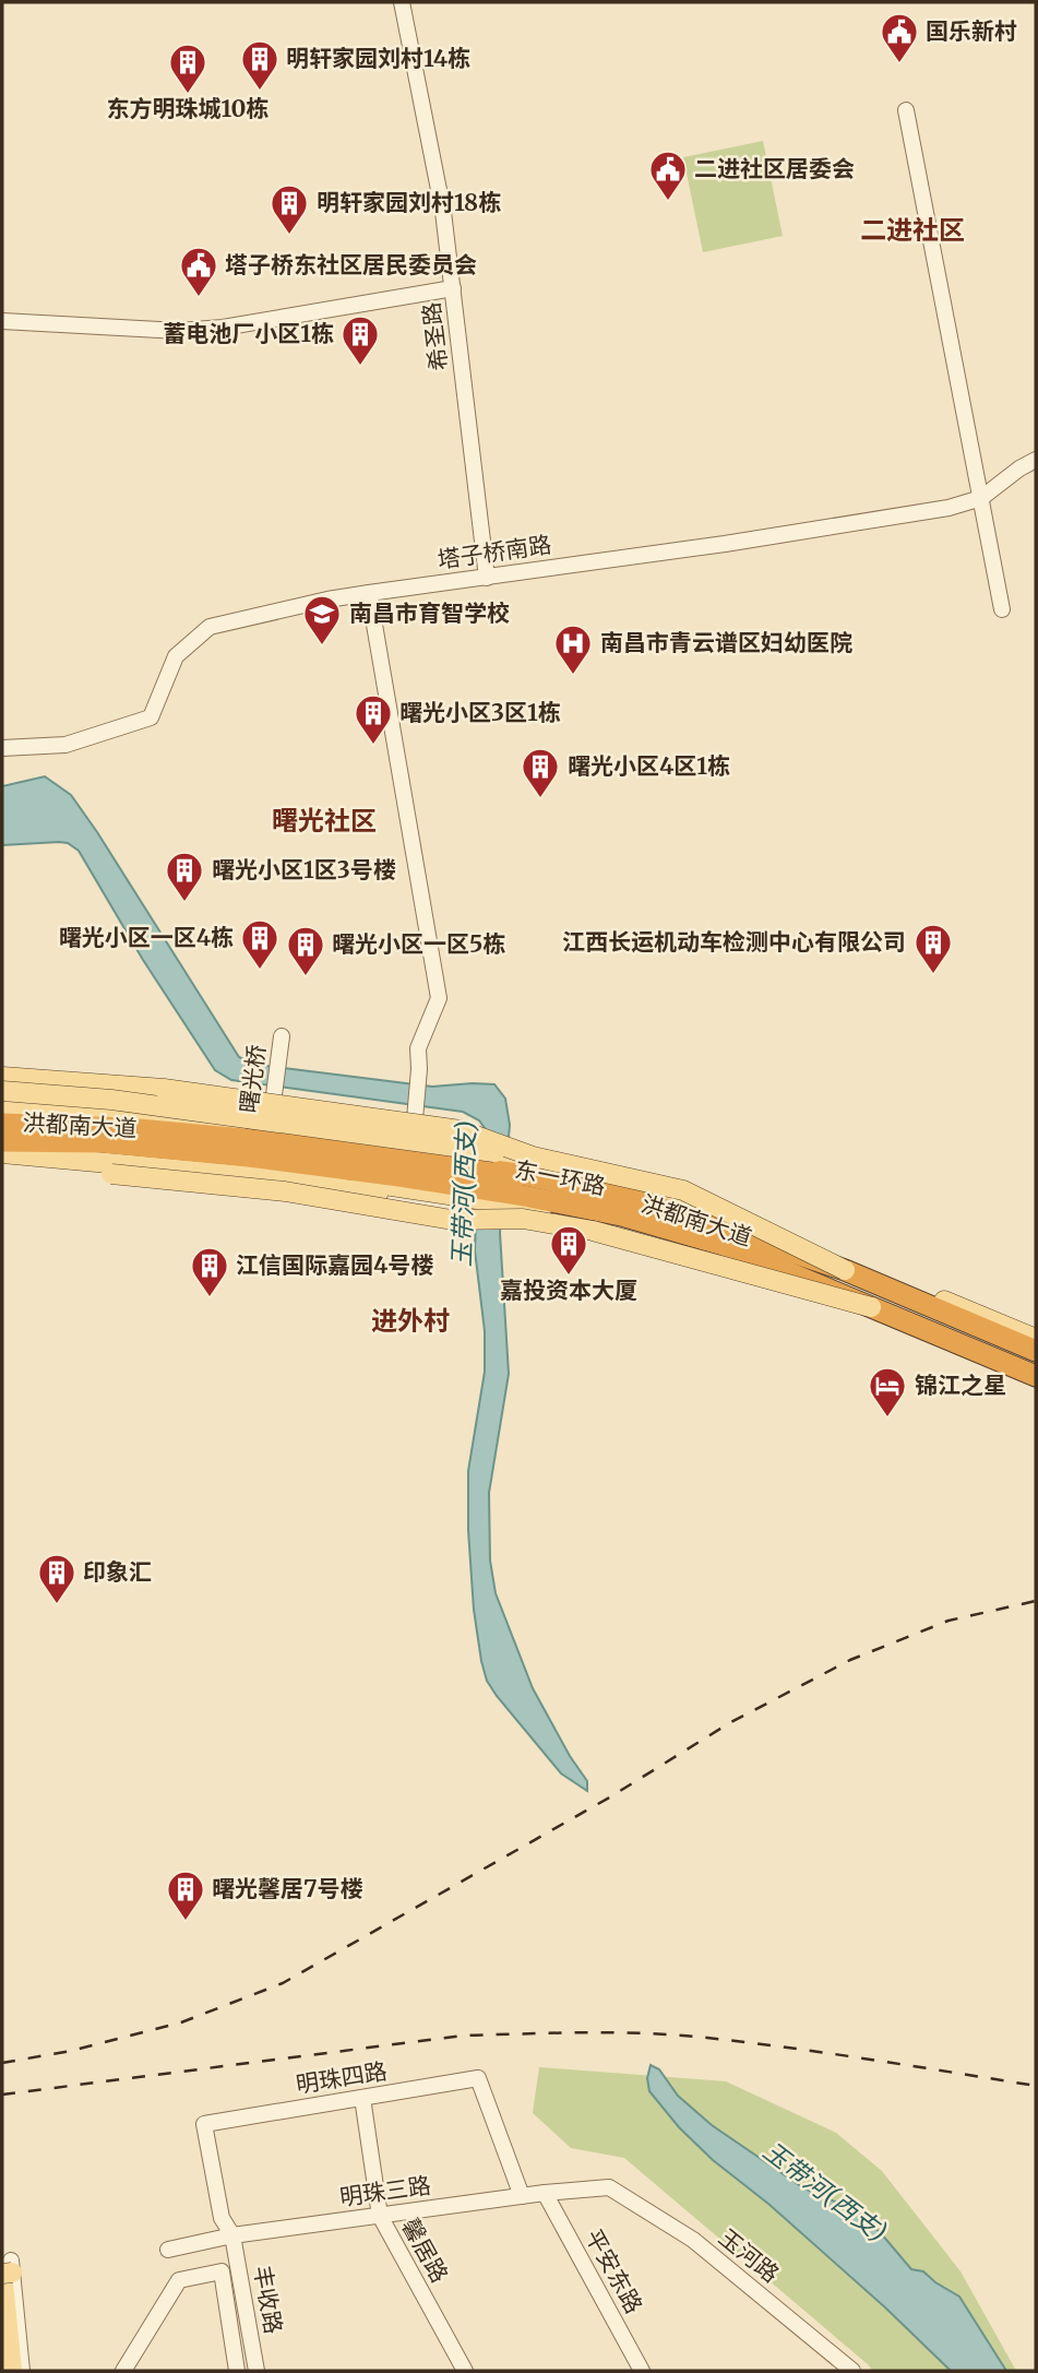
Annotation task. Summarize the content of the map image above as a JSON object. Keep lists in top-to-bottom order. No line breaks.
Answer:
{"streets":{"highway":["东一环路"],"main road":["洪都南大道"],"street":["希圣路","塔子桥南路","曙光桥","明珠四路","明珠三路","馨居路","玉河路","平安东路","丰收路"]},"crossings":[["希圣路","塔子桥南路"],["曙光桥","洪都南大道"],["洪都南大道","东一环路"],["明珠四路","明珠三路"],["明珠四路","馨居路"],["明珠四路","丰收路"],["明珠三路","馨居路"],["明珠三路","玉河路"],["明珠三路","平安东路"],["明珠三路","丰收路"]],"districts":["二进社区","曙光社区","进外村"],"water":["玉带河(西支)"],"places":{"public building":["国乐新村","二进社区居委会","塔子桥东社区居民委员会"],"building":["明轩家园刘村14栋","东方明珠城10栋","明轩家园刘村18栋","蓄电池厂小区1栋","曙光小区3区1栋","曙光小区4区1栋","曙光小区1区3号楼","曙光小区一区4栋","江西长运机动车检测中心有限公司","曙光小区一区5栋","嘉投资本大厦","江信国际嘉园4号楼","印象汇","曙光馨居7号楼"],"school or university":["南昌市育智学校"],"hospital":["南昌市青云谱区妇幼医院"],"hotel":["锦江之星"]}}
